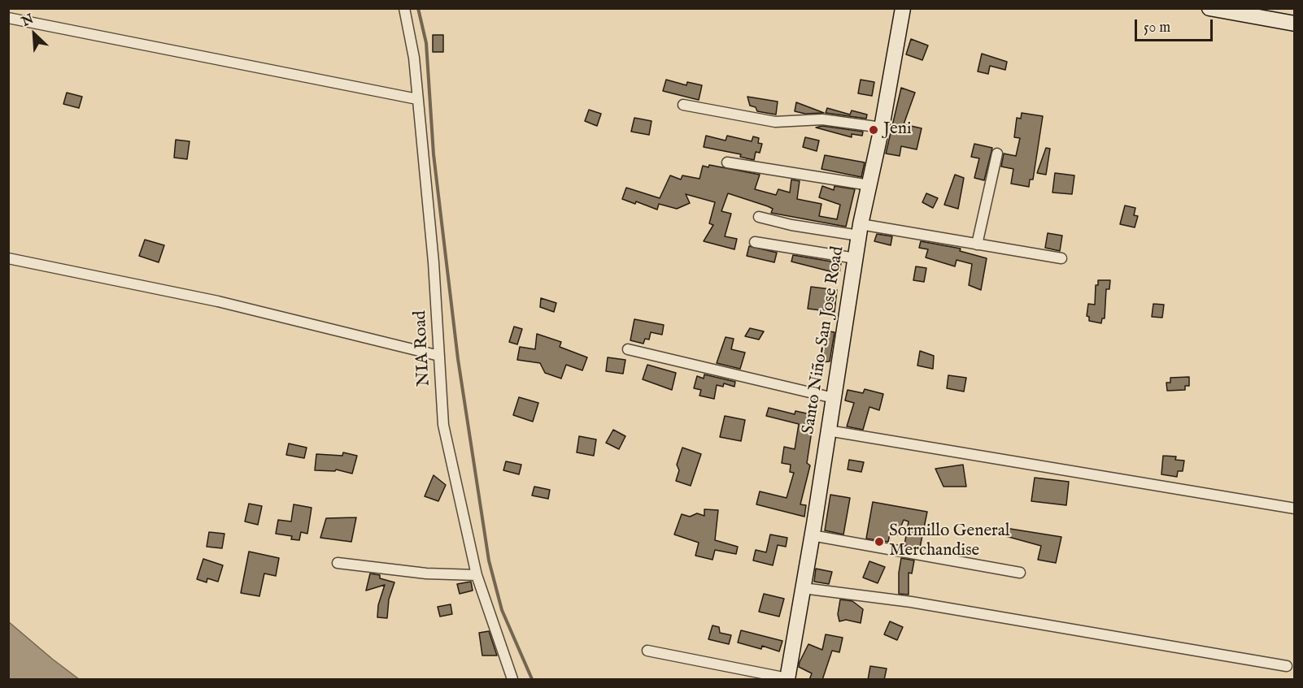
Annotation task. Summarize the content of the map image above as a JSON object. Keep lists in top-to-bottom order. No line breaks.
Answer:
{"streets":{"main road":["Santo Niño-San Jose Road"],"street":["NIA Road"]},"places":["Jeni","Sormillo General Merchandise"],"scale_bar":"50 m","north":"top left"}
